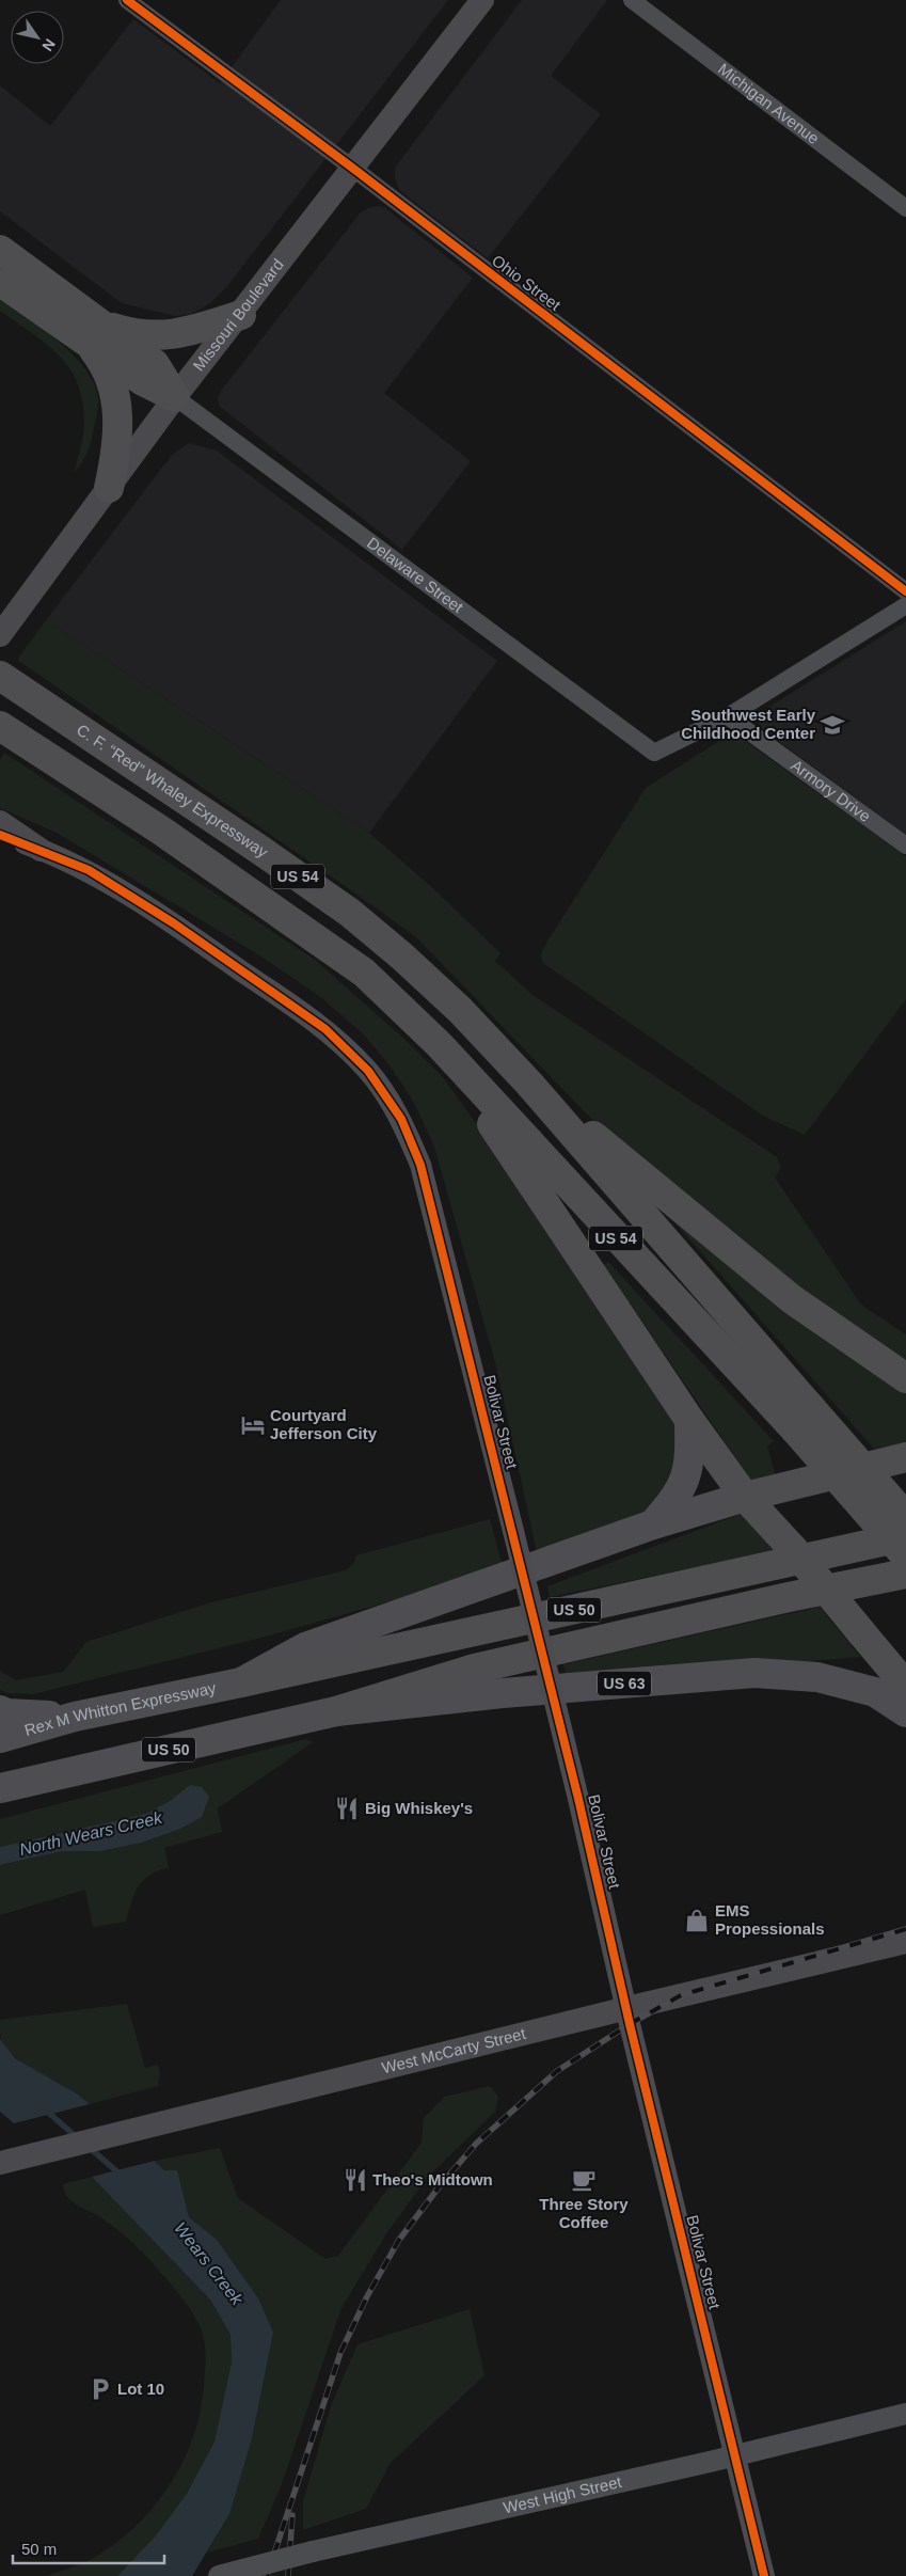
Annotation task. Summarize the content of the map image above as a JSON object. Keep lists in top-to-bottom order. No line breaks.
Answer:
{"streets":{"highway":["C. F. “Red” Whaley Expressway","US 54","US 50","US 63","Rex M Whitton Expressway"],"main road":["Missouri Boulevard","West McCarty Street"],"street":["Michigan Avenue","Ohio Street","Delaware Street","Armory Drive","Bolivar Street","West High Street"]},"crossings":[["Ohio Street","Missouri Boulevard"],["Missouri Boulevard","Delaware Street"],["Delaware Street","Armory Drive"],["C. F. “Red” Whaley Expressway","US 54"],["Bolivar Street","West McCarty Street"],["Bolivar Street","West High Street"],["US 50","US 63"],["US 50","Rex M Whitton Expressway"]],"water":["North Wears Creek","Wears Creek"],"places":{"school or university":["Southwest Early Childhood Center"],"hotel":["Courtyard Jefferson City"],"restaurant":["Big Whiskey's","Theo's Midtown"],"shop":["EMS Propessionals"],"cafe":["Three Story Coffee"],"parking":["Lot 10"]},"scale_bar":"50 m","north":"bottom right"}
